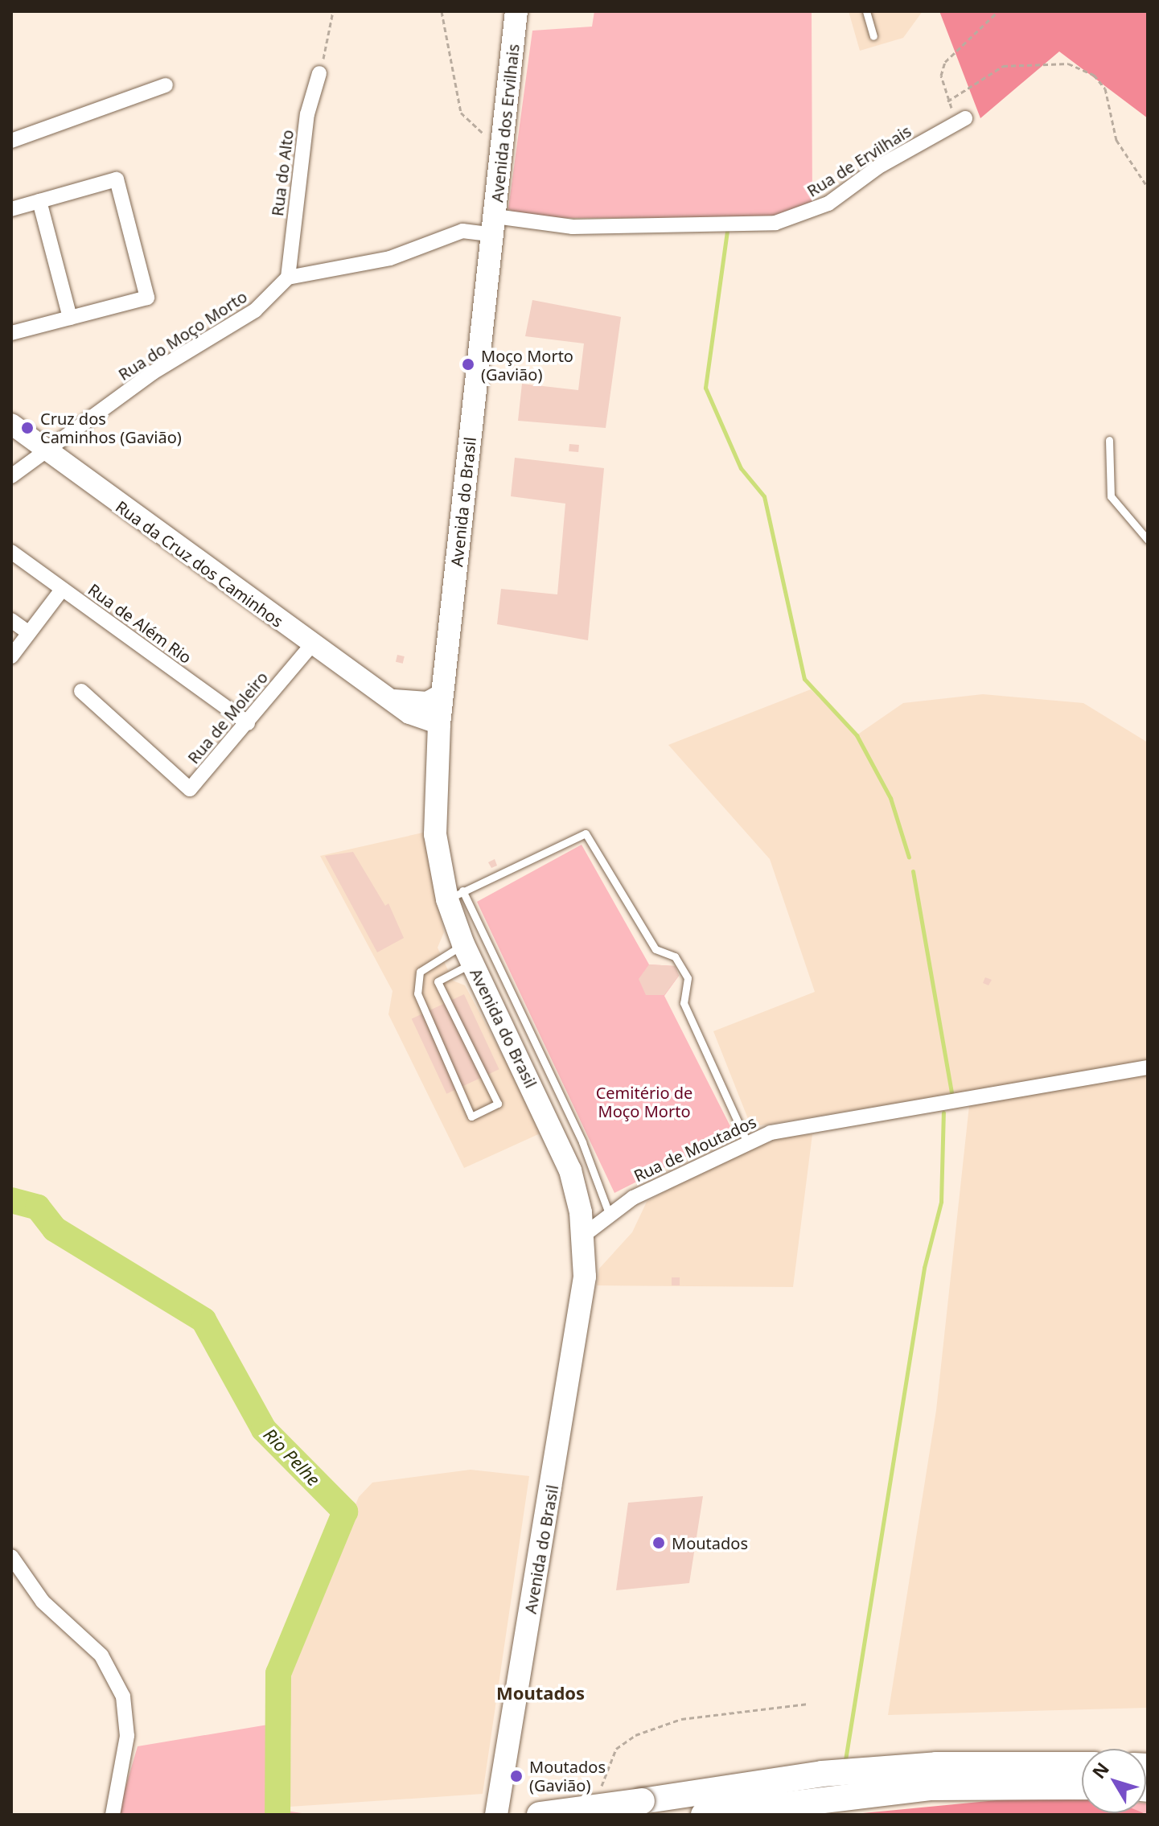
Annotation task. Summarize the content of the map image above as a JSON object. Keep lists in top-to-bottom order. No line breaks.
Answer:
{"streets":{"main road":["Avenida dos Ervilhais","Avenida do Brasil"],"street":["Rua de Ervilhais","Rua do Alto","Rua do Moço Morto","Rua da Cruz dos Caminhos","Rua de Além Rio","Rua de Moleiro","Rua de Moutados"]},"crossings":[["Avenida dos Ervilhais","Rua de Ervilhais"],["Avenida dos Ervilhais","Avenida do Brasil"],["Rua de Ervilhais","Avenida do Brasil"],["Rua do Alto","Rua do Moço Morto"],["Rua do Moço Morto","Rua da Cruz dos Caminhos"],["Avenida do Brasil","Rua da Cruz dos Caminhos"],["Avenida do Brasil","Rua de Moutados"],["Rua da Cruz dos Caminhos","Rua de Moleiro"],["Rua de Além Rio","Rua de Moleiro"]],"districts":["Moutados"],"water":["Rio Pelhe"],"parks":["Cemitério de Moço Morto"],"places":["Moço Morto (Gavião)","Cruz dos Caminhos (Gavião)","Moutados","Moutados (Gavião)"],"north":"top left"}
